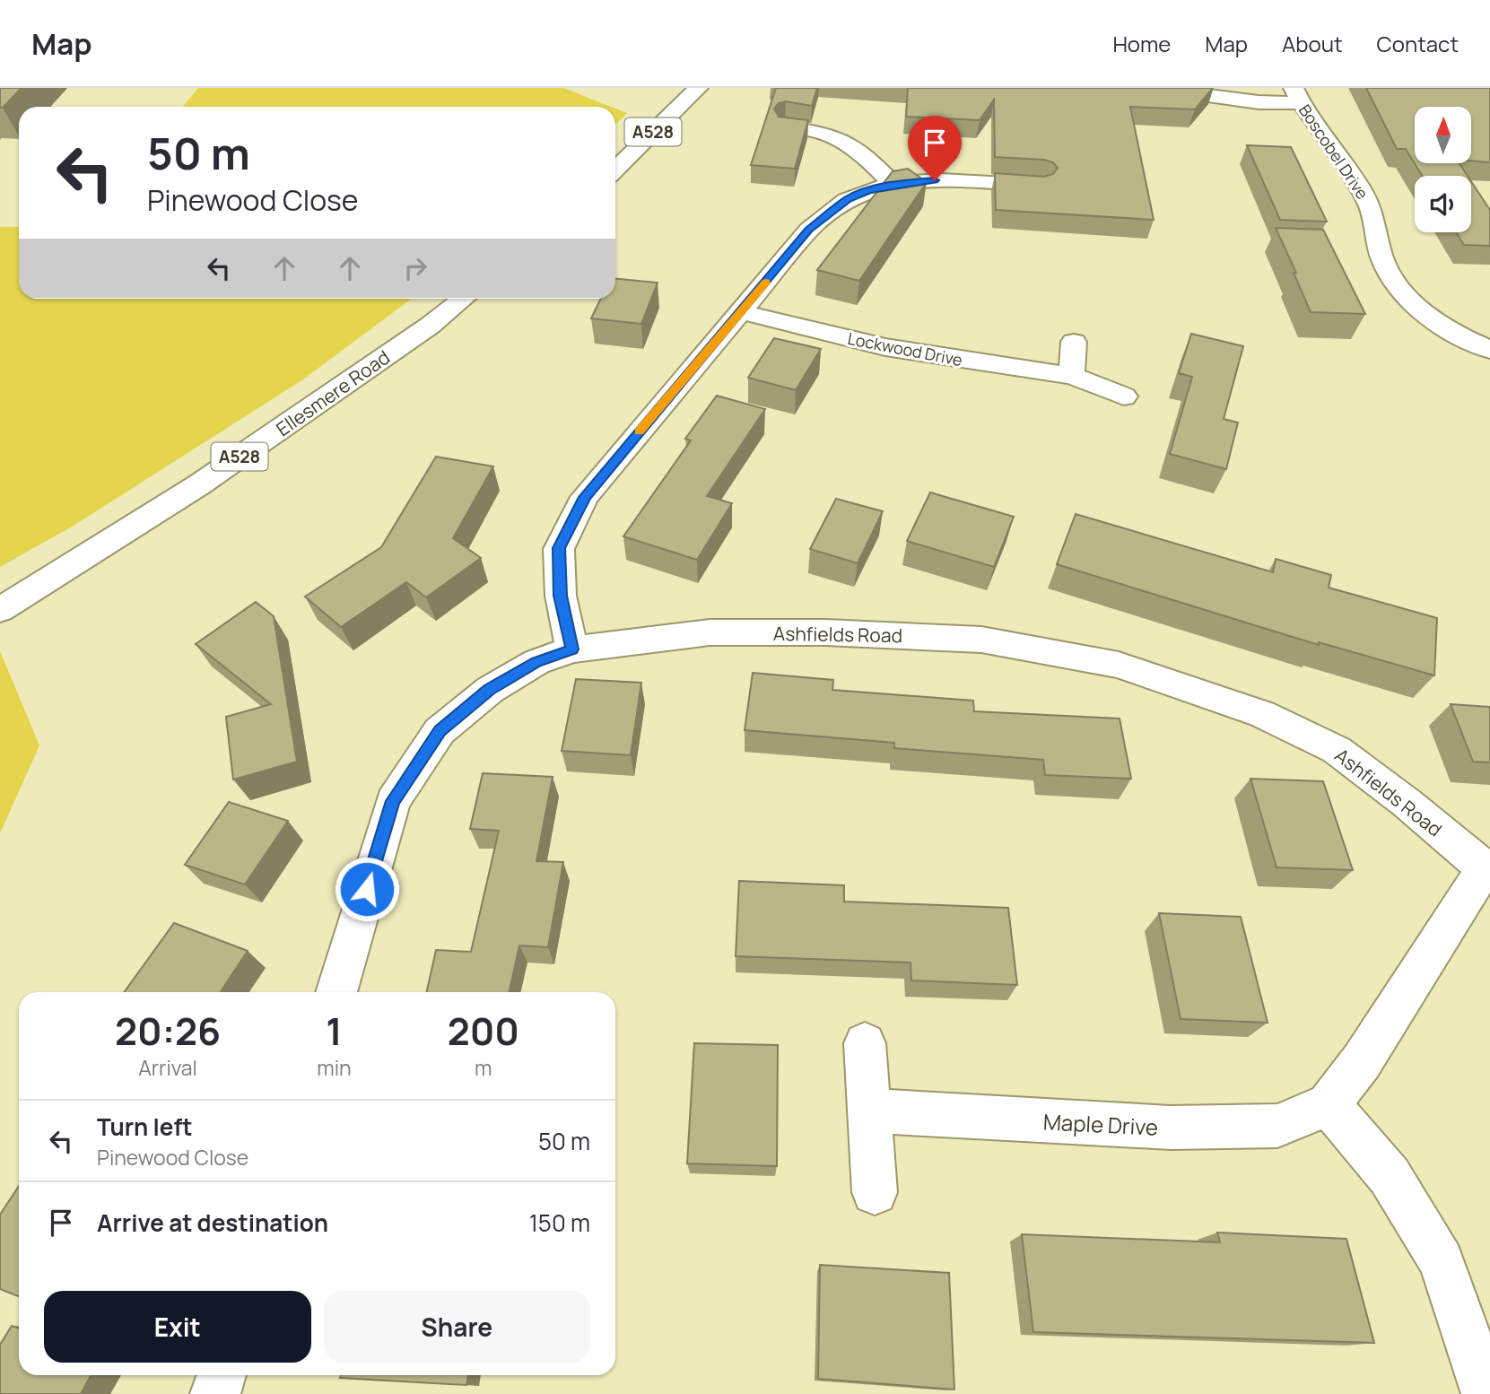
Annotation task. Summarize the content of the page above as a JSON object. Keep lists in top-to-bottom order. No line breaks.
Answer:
{"streets":{"street":["A528","Boscobel Drive","Lockwood Drive","Ellesmere Road","Ashfields Road","Maple Drive"]},"crossings":[["Ashfields Road","Maple Drive"]],"north":"top","page":{"header":"Map","nav":["Home","Map","About","Contact"],"turn":["50 m","Pinewood Close"],"eta":["20:26","Arrival","1","min","200","m"],"list":[{"name":"Turn left","note":"Pinewood Close","value":"50 m"},{"name":"Arrive at destination","value":"150 m"}],"buttons":["Exit","Share"]}}
